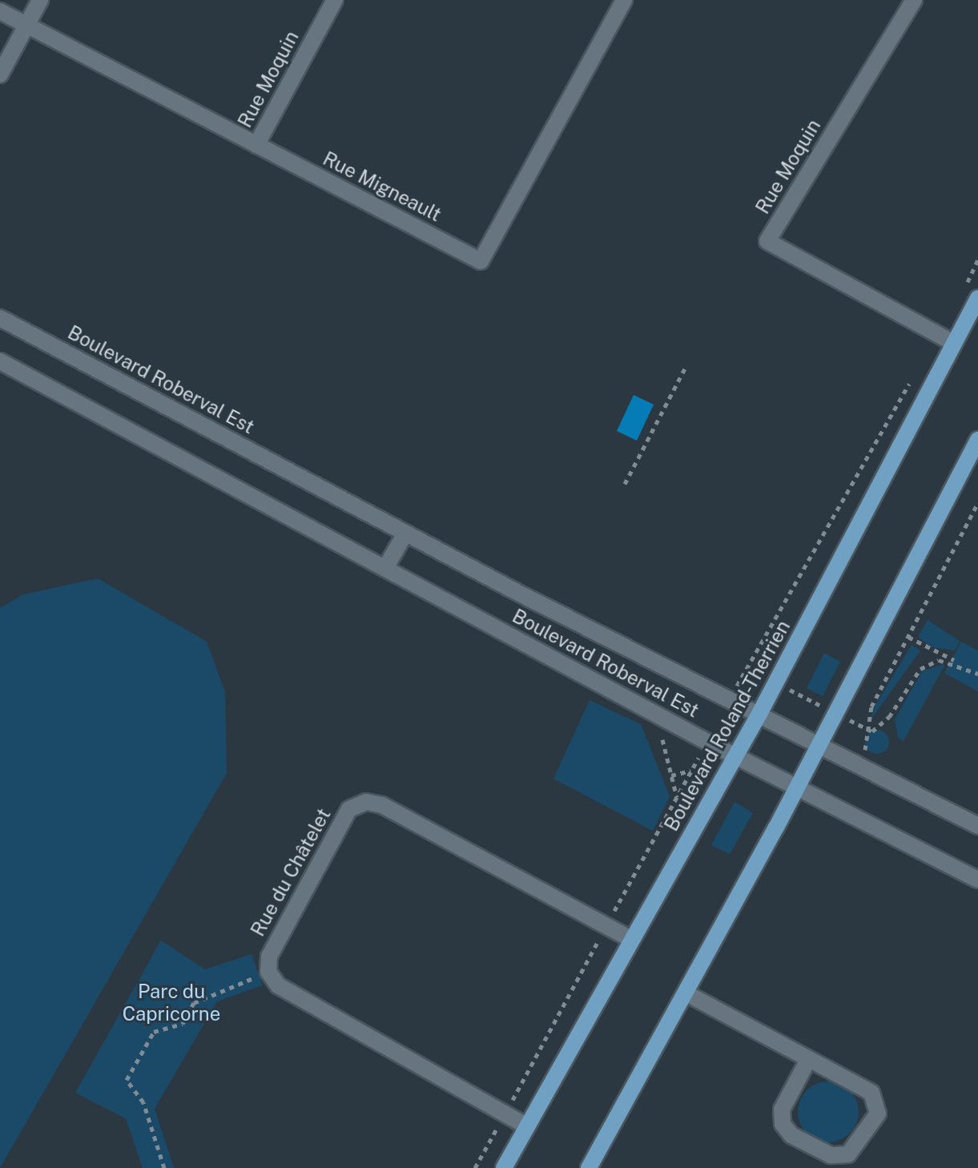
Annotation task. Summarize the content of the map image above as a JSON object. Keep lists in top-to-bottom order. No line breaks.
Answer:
{"streets":{"main road":["Boulevard Roland-Therrien"],"street":["Rue Moquin","Rue Migneault","Boulevard Roberval Est","Rue du Châtelet"]},"crossings":[["Rue Moquin","Rue Migneault"],["Rue Moquin","Boulevard Roland-Therrien"],["Boulevard Roberval Est","Boulevard Roland-Therrien"],["Boulevard Roland-Therrien","Rue du Châtelet"]],"parks":["Parc du Capricorne"]}
